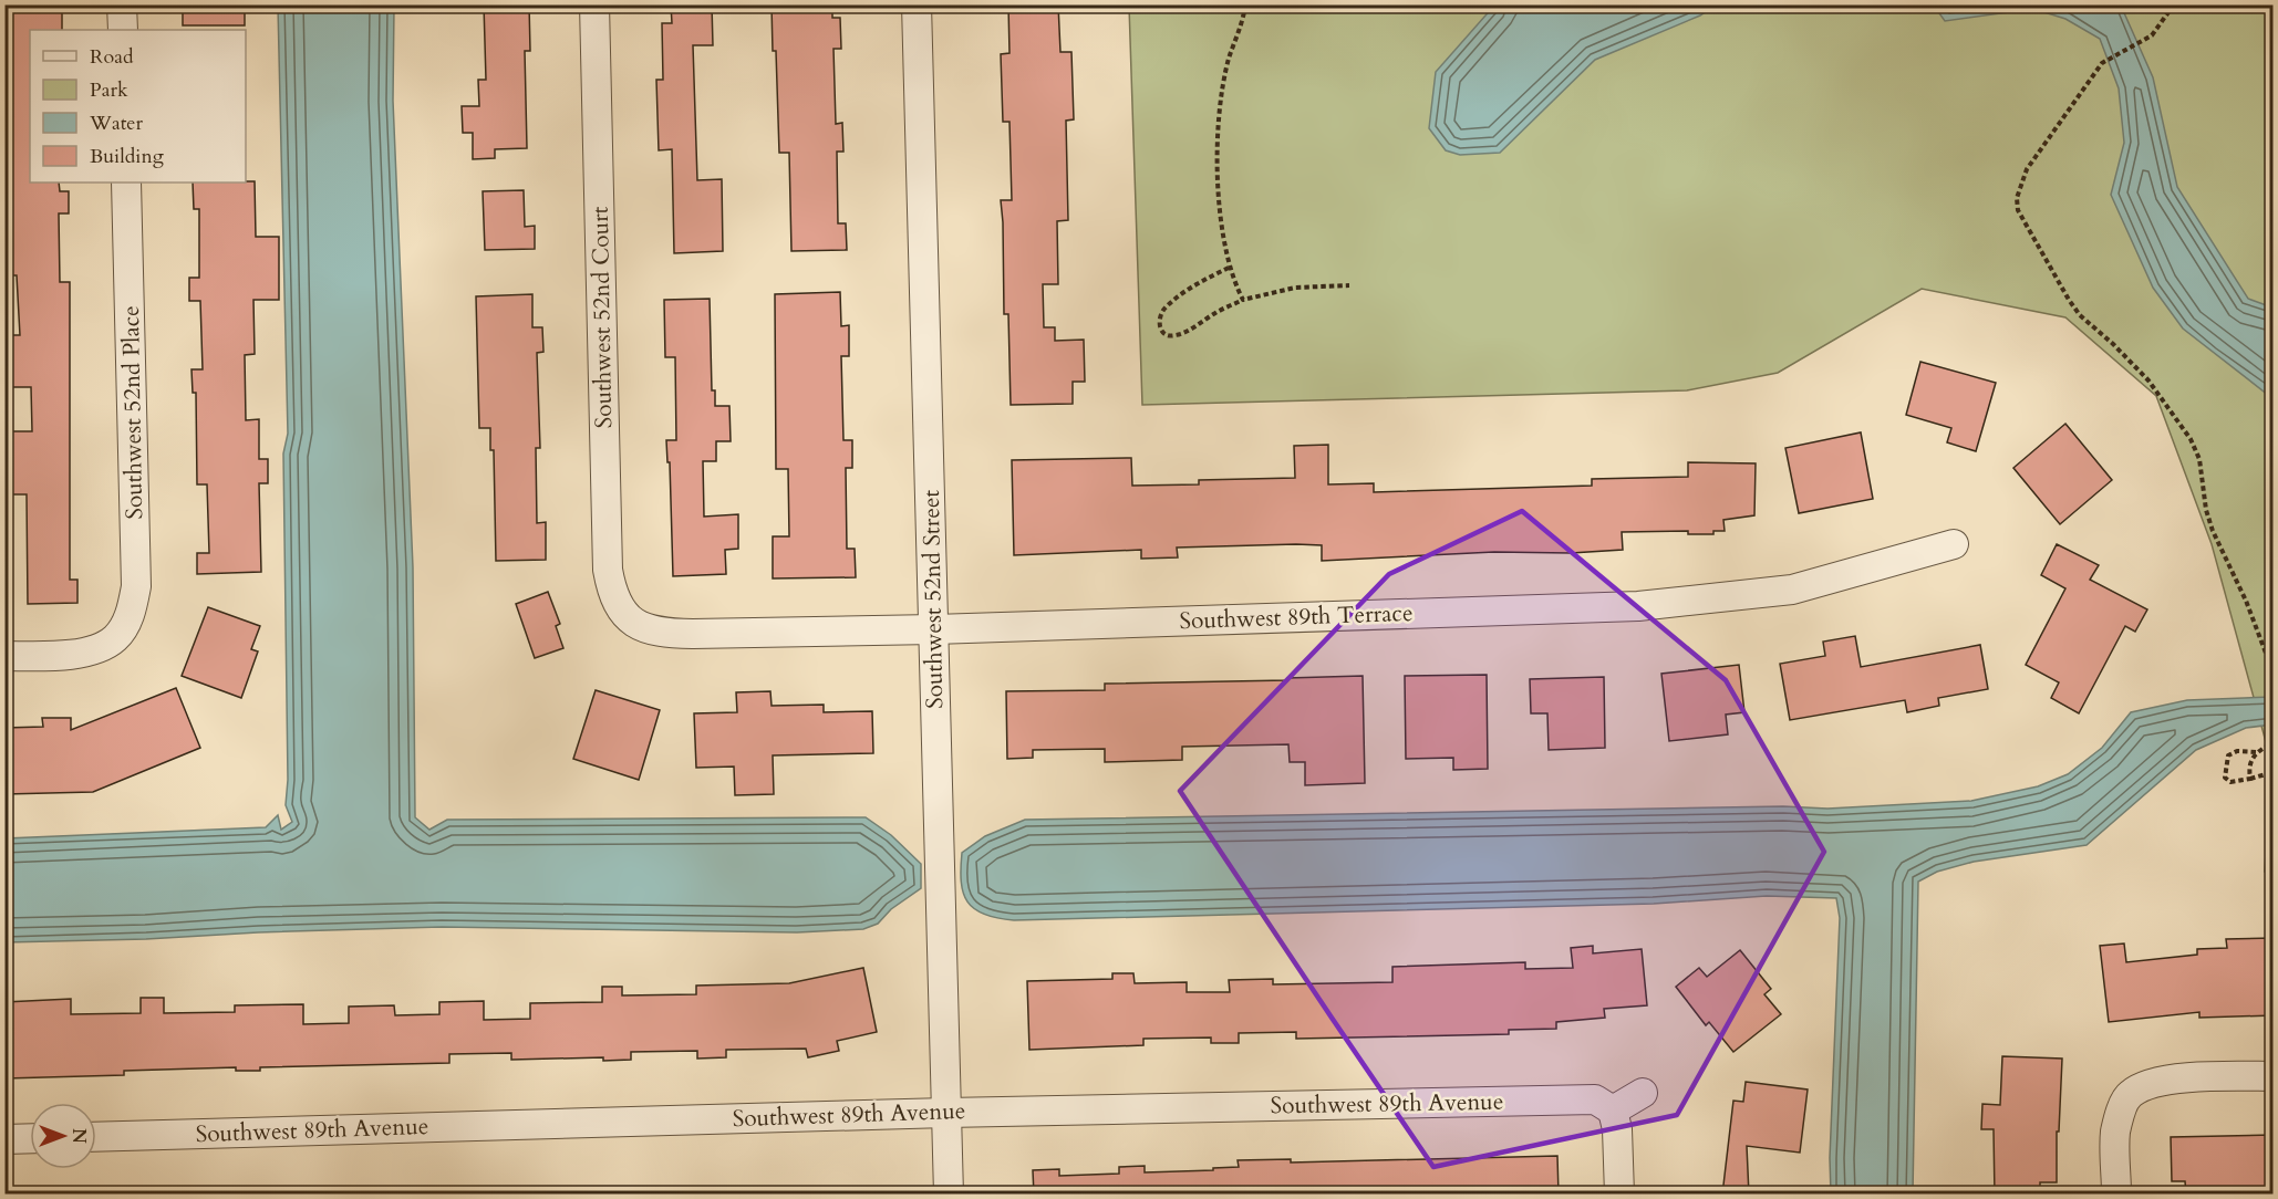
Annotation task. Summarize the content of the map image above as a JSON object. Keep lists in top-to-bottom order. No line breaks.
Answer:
{"streets":{"street":["Southwest 52nd Court","Southwest 52nd Place","Southwest 52nd Street","Southwest 89th Terrace","Southwest 89th Avenue"]},"crossings":[["Southwest 52nd Court","Southwest 89th Terrace"],["Southwest 52nd Street","Southwest 89th Terrace"],["Southwest 52nd Street","Southwest 89th Avenue"]],"legend":["Road","Park","Water","Building"],"north":"right"}
